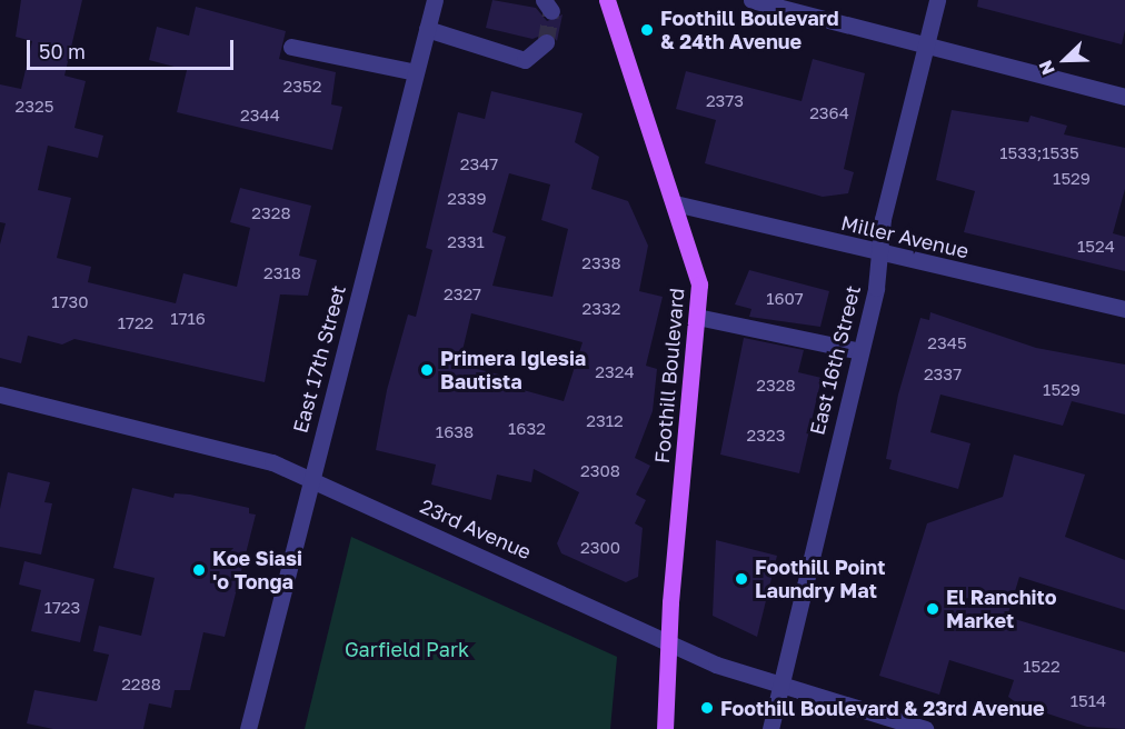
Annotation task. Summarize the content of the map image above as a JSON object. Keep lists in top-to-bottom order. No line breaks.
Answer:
{"streets":{"main road":["Foothill Boulevard"],"street":["Miller Avenue","East 17th Street","East 16th Street","23rd Avenue"]},"crossings":[["Miller Avenue","East 16th Street"],["Miller Avenue","Foothill Boulevard"],["East 17th Street","23rd Avenue"],["East 16th Street","23rd Avenue"],["Foothill Boulevard","23rd Avenue"]],"parks":["Garfield Park"],"places":["Foothill Boulevard & 24th Avenue","Primera Iglesia Bautista","Koe Siasi 'o Tonga","Foothill Point Laundry Mat","El Ranchito Market","Foothill Boulevard & 23rd Avenue"],"house_numbers":["2352","2373","2325","2364","2344","1533;1535","2347","1529","2339","2328","2331","1524","2338","2318","2327","1607","1730","2332","1716","1722","2345","2324","2337","2328","1529","2312","1632","1638","2323","2308","2300","1723","1522","2288","1514"],"scale_bar":"50 m","north":"bottom left"}
